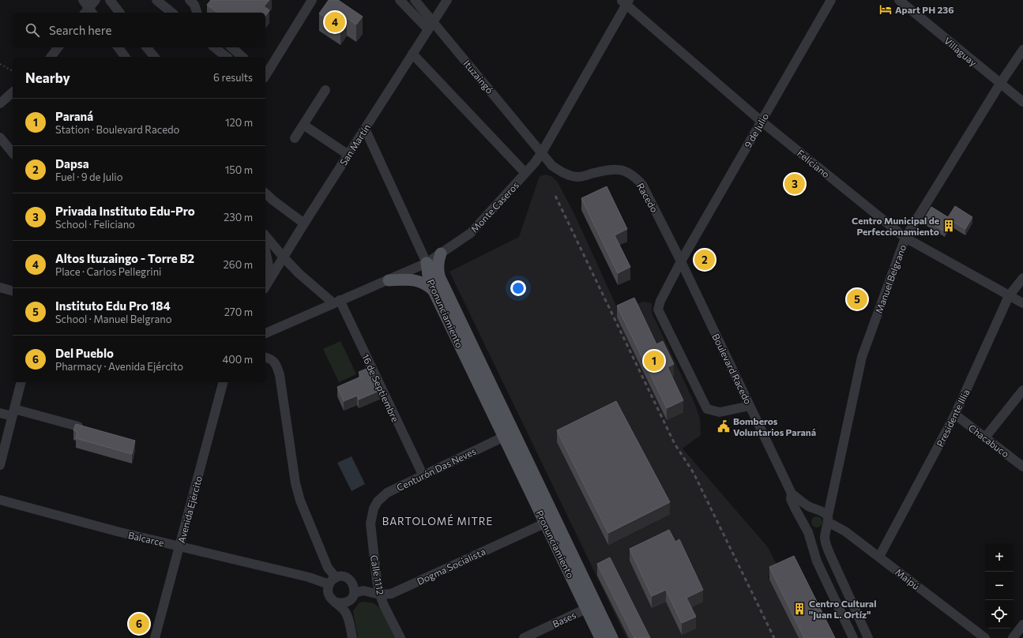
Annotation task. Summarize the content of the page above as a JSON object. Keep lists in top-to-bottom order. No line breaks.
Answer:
{"streets":{"main road":["Pronunciamiento"],"street":["Villaguay","Ituzaingó","9 de Julio","San Martín","Feliciano","Racedo","Monte Caseros","Manuel Belgrano","Boulevard Racedo","16 de Septiembre","Presidente Illia","Chacabuco","Centurón Das Neves","Avenida Ejército","Balcarce","Dogma Socialista","Calle 1112","Maipú","Bases"]},"crossings":[["Villaguay","Manuel Belgrano"],["Ituzaingó","San Martín"],["Ituzaingó","Racedo"],["Ituzaingó","Monte Caseros"],["9 de Julio","Feliciano"],["9 de Julio","Racedo"],["9 de Julio","Boulevard Racedo"],["Feliciano","Monte Caseros"],["Feliciano","Manuel Belgrano"],["Feliciano","Presidente Illia"],["Racedo","Monte Caseros"],["Racedo","Boulevard Racedo"],["Monte Caseros","Pronunciamiento"],["Monte Caseros","16 de Septiembre"],["Manuel Belgrano","Boulevard Racedo"],["Manuel Belgrano","Maipú"],["Pronunciamiento","Centurón Das Neves"],["Pronunciamiento","Dogma Socialista"],["Pronunciamiento","Bases"],["Boulevard Racedo","Maipú"],["16 de Septiembre","Centurón Das Neves"],["Presidente Illia","Chacabuco"],["Presidente Illia","Maipú"],["Centurón Das Neves","Calle 1112"],["Avenida Ejército","Balcarce"],["Balcarce","Dogma Socialista"],["Dogma Socialista","Calle 1112"]],"districts":["BARTOLOMÉ MITRE"],"places":{"hotel":["Apart PH 236"],"building":["Centro Municipal de Perfeccionamiento","Centro Cultural \"Juan L. Ortíz\""],"public building":["Bomberos Voluntarios Paraná"]},"page":{"pins":["4","3","2","5","1","6"],"search":"Search here","heading":["Nearby","6 results"],"list":[{"mark":"1","name":"Paraná","note":"Station · Boulevard Racedo","value":"120 m"},{"mark":"2","name":"Dapsa","note":"Fuel · 9 de Julio","value":"150 m"},{"mark":"3","name":"Privada Instituto Edu-Pro","note":"School · Feliciano","value":"230 m"},{"mark":"4","name":"Altos Ituzaingo - Torre B2","note":"Place · Carlos Pellegrini","value":"260 m"},{"mark":"5","name":"Instituto Edu Pro 184","note":"School · Manuel Belgrano","value":"270 m"},{"mark":"6","name":"Del Pueblo","note":"Pharmacy · Avenida Ejército","value":"400 m"}],"map_buttons":["+","−"]}}
